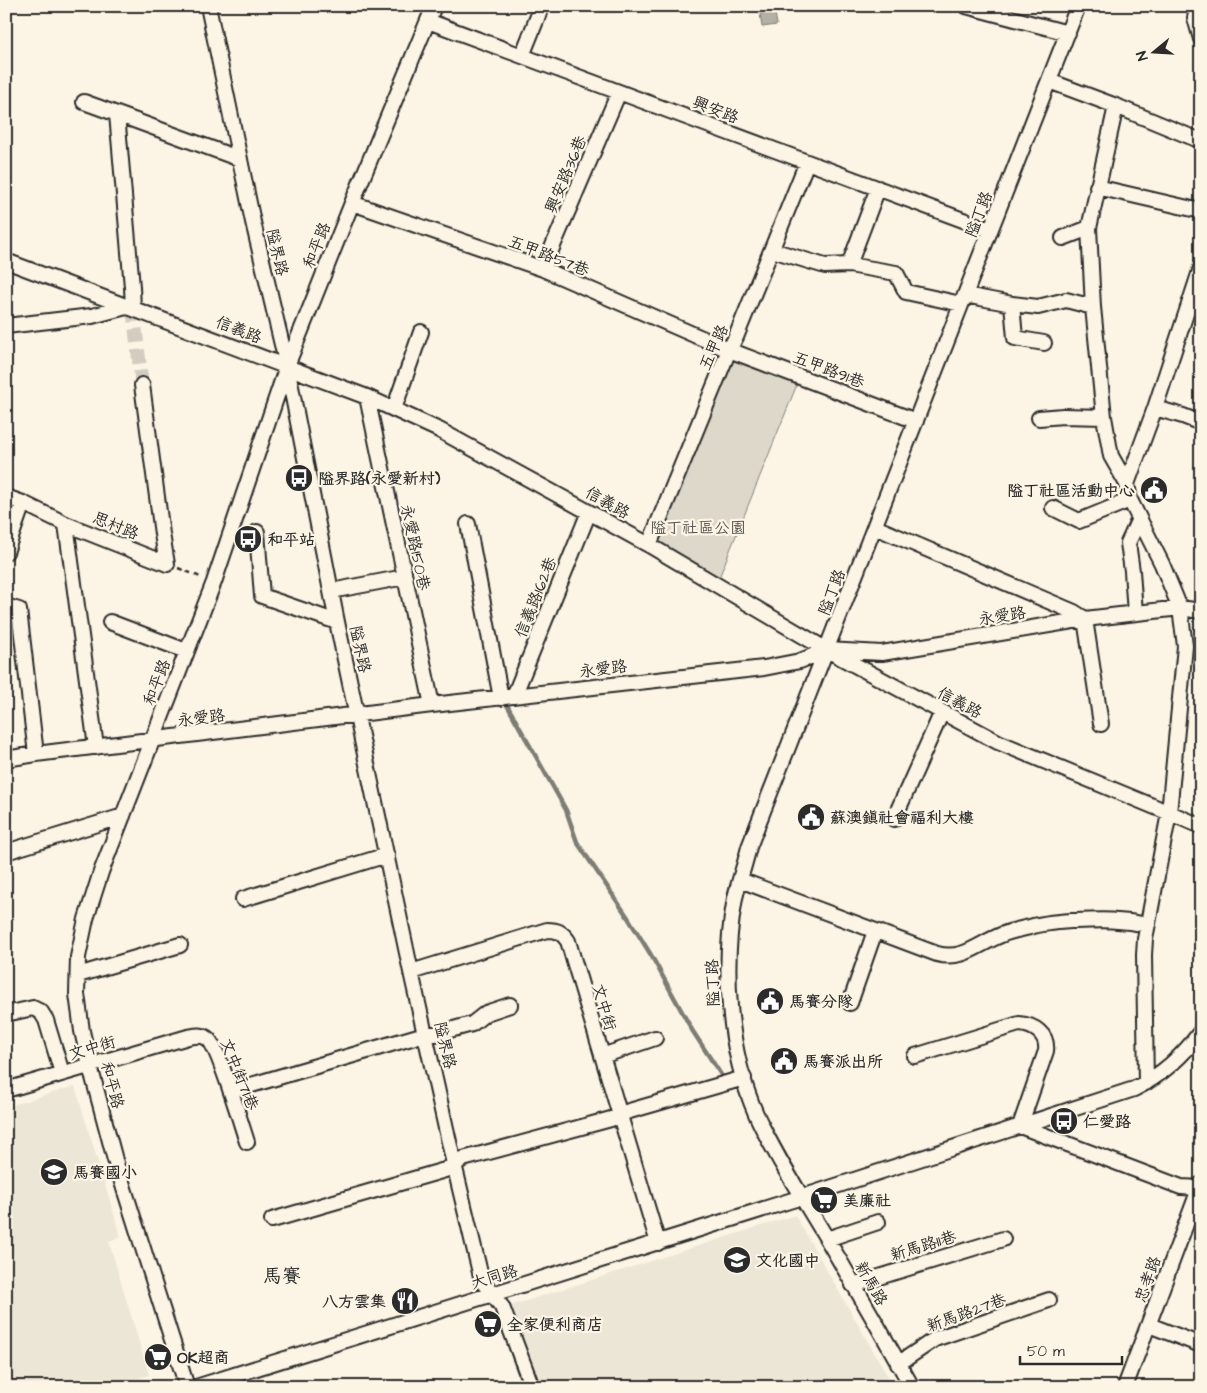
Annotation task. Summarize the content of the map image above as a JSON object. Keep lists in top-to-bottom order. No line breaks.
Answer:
{"streets":{"street":["興安路","興安路36巷","隘丁路","和平路","隘界路","五甲路57巷","信義路","五甲路","五甲路91巷","思村路","永愛路150巷","信義路162巷","永愛路","文中街","文中街71巷","新馬路11巷","大同路","忠孝路","新馬路","新馬路27巷"]},"crossings":[["興安路","興安路36巷"],["興安路","隘丁路"],["興安路","和平路"],["興安路","五甲路"],["興安路36巷","五甲路57巷"],["隘丁路","信義路"],["隘丁路","五甲路91巷"],["隘丁路","永愛路"],["隘丁路","大同路"],["隘丁路","新馬路"],["和平路","隘界路"],["和平路","五甲路57巷"],["和平路","信義路"],["和平路","永愛路"],["和平路","文中街"],["隘界路","信義路"],["隘界路","永愛路"],["隘界路","文中街"],["隘界路","大同路"],["五甲路57巷","五甲路"],["五甲路57巷","五甲路91巷"],["信義路","五甲路"],["信義路","永愛路150巷"],["信義路","信義路162巷"],["信義路","永愛路"],["五甲路","五甲路91巷"],["永愛路150巷","永愛路"],["信義路162巷","永愛路"],["文中街","文中街71巷"],["文中街","大同路"],["新馬路11巷","新馬路"],["大同路","新馬路"],["新馬路","新馬路27巷"]],"districts":["馬賽"],"parks":["隘丁社區公園"],"places":{"bus stop":["隘界路(永愛新村)","和平站","仁愛路"],"public building":["隘丁社區活動中心","蘇澳鎮社會福利大樓","馬賽分隊","馬賽派出所"],"school or university":["馬賽國小","文化國中"],"supermarket":["美廉社","全家便利商店","OK超商"],"restaurant":["八方雲集"]},"scale_bar":"50 m","north":"left"}
